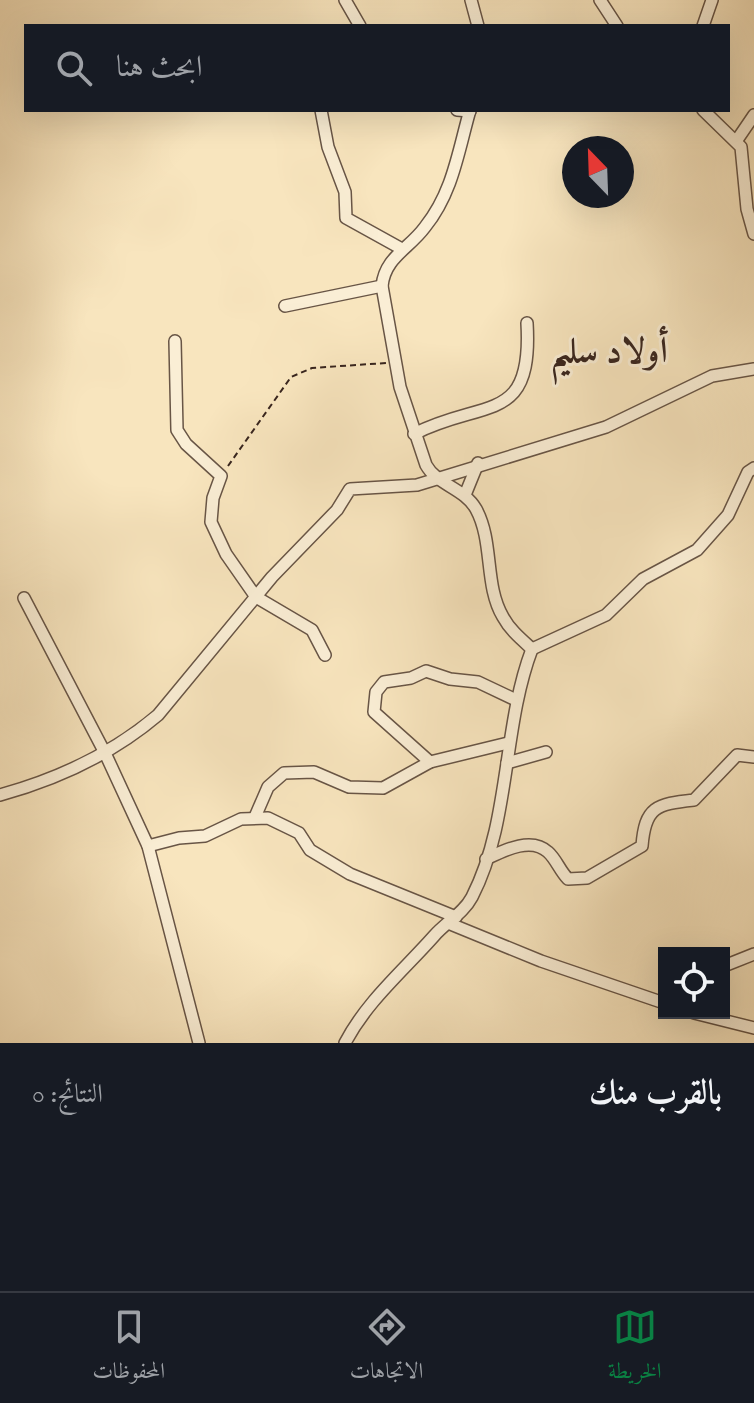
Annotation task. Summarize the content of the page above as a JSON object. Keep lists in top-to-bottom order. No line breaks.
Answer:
{"districts":["أولاد سليم"],"north":"top left","page":{"search":"ابحث هنا","heading":["بالقرب منك","النتائج: 0"],"nav":["الخريطة","الاتجاهات","المحفوظات"]}}
